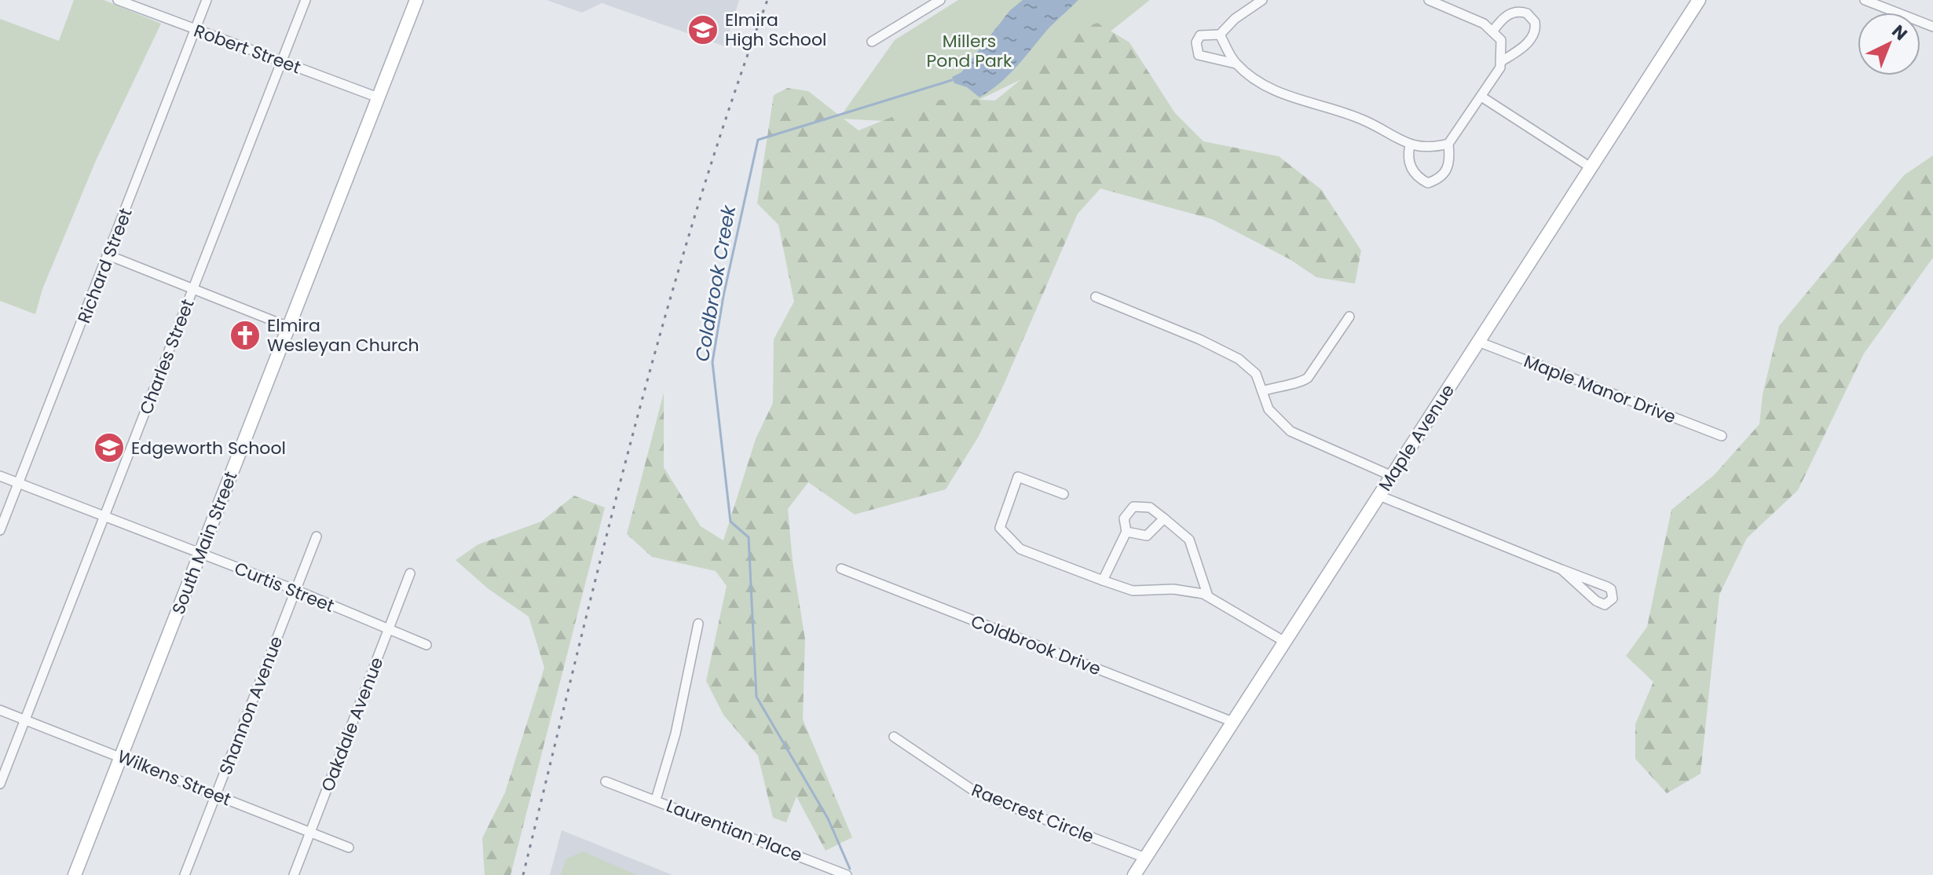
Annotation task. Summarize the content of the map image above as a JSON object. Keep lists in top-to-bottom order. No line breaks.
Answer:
{"streets":{"main road":["Maple Avenue","South Main Street"],"street":["Robert Street","Richard Street","Charles Street","Maple Manor Drive","Curtis Street","Coldbrook Drive","Shannon Avenue","Oakdale Avenue","Wilkens Street","Raecrest Circle","Laurentian Place"]},"crossings":[["Robert Street","Richard Street"],["Robert Street","Charles Street"],["Robert Street","South Main Street"],["Richard Street","Curtis Street"],["Charles Street","Curtis Street"],["Charles Street","Wilkens Street"],["Maple Manor Drive","Maple Avenue"],["Maple Avenue","Coldbrook Drive"],["Maple Avenue","Raecrest Circle"],["South Main Street","Curtis Street"],["South Main Street","Wilkens Street"],["Curtis Street","Shannon Avenue"],["Curtis Street","Oakdale Avenue"],["Shannon Avenue","Wilkens Street"],["Oakdale Avenue","Wilkens Street"]],"water":["Coldbrook Creek"],"parks":["Millers Pond Park"],"places":{"school or university":["Elmira High School","Edgeworth School"],"church":["Elmira Wesleyan Church"]},"north":"top right"}
